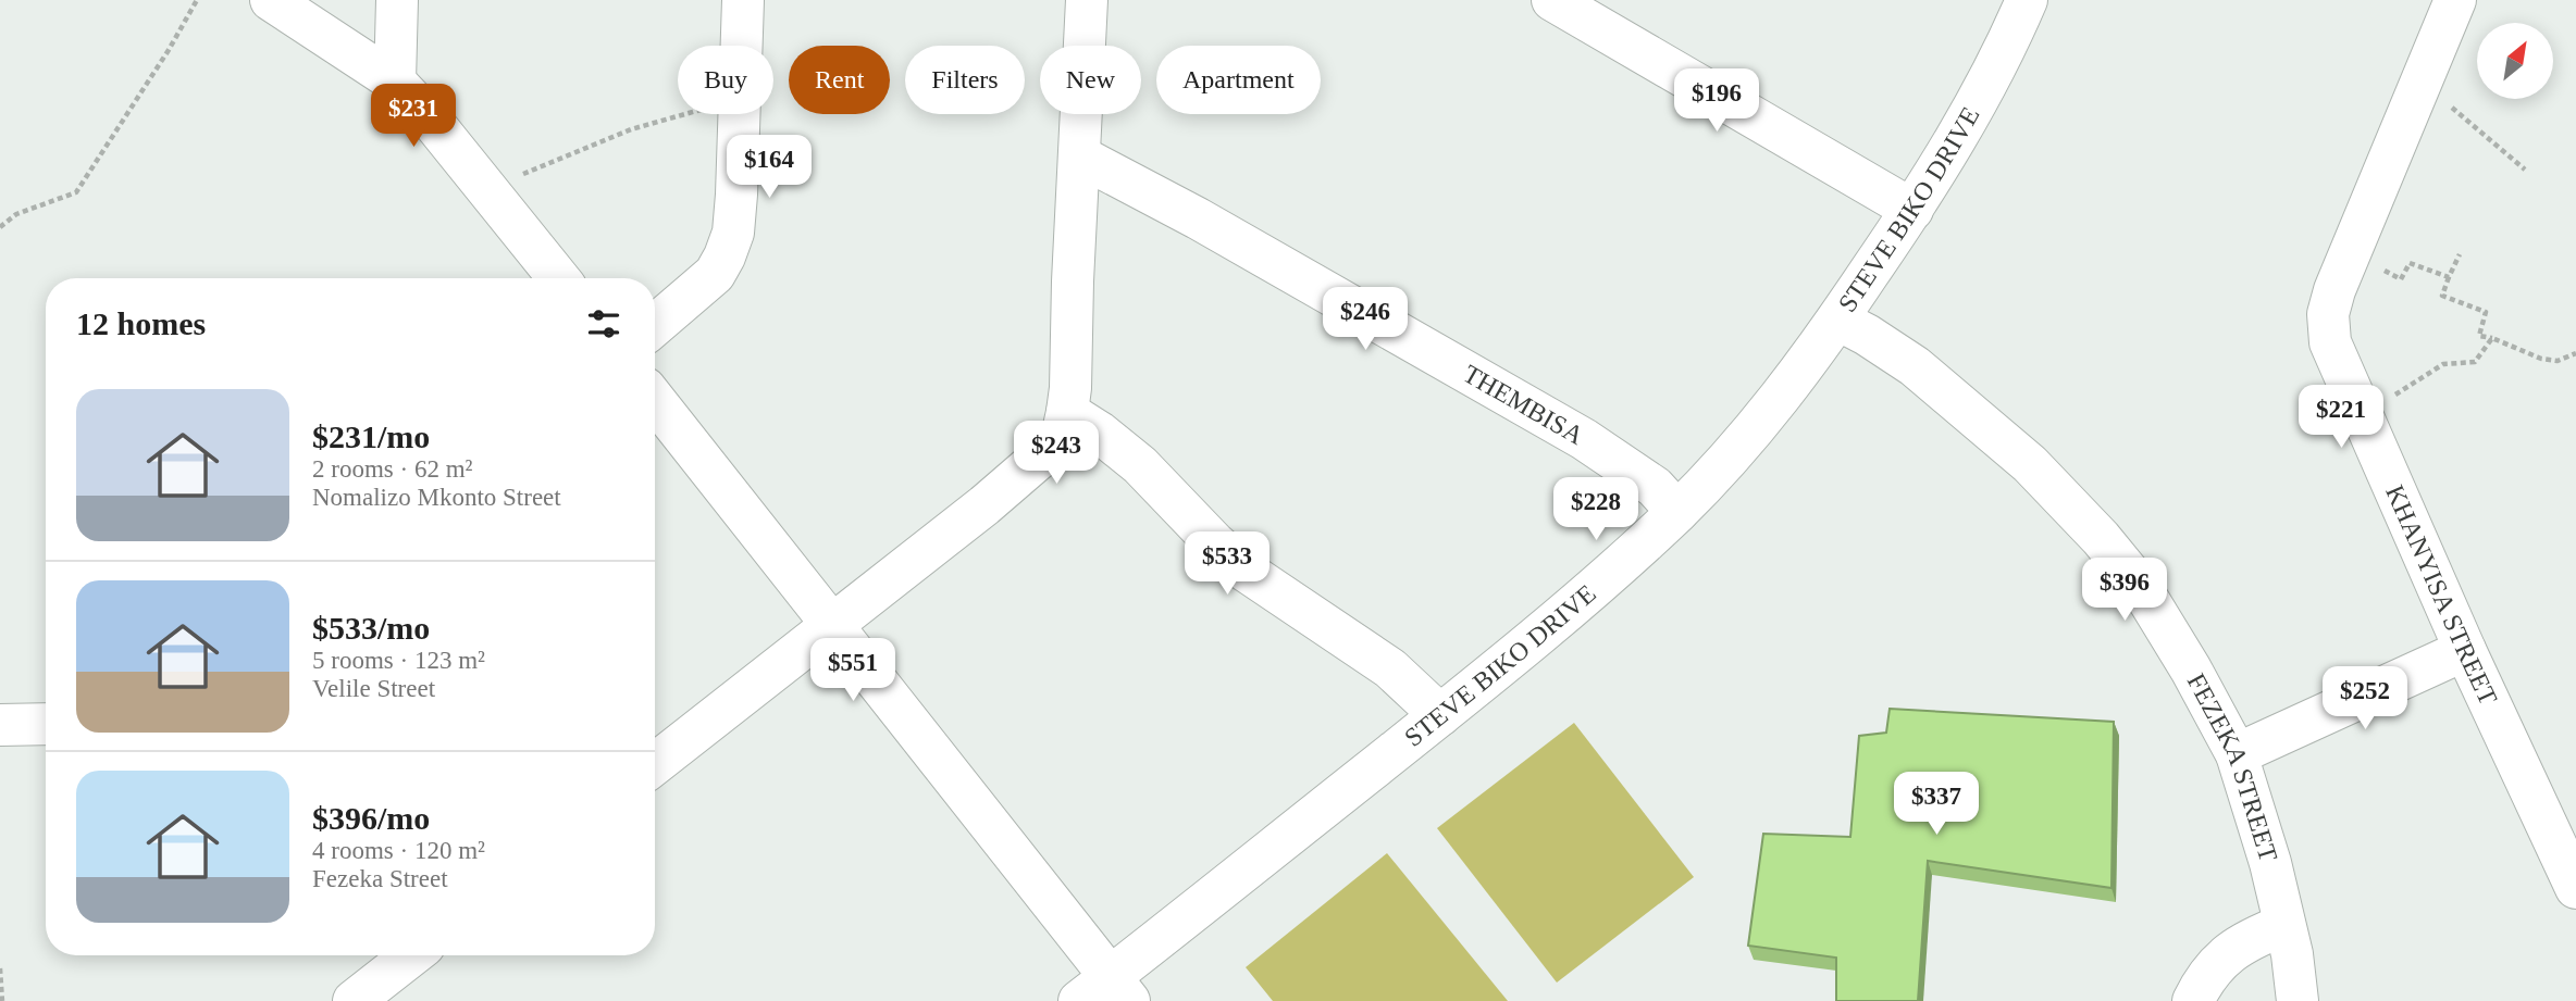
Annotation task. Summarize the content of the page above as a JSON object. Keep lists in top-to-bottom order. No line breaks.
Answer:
{"streets":{"street":["STEVE BIKO DRIVE","THEMBISA","KHANYISA STREET","FEZEKA STREET"]},"crossings":[["STEVE BIKO DRIVE","THEMBISA"],["STEVE BIKO DRIVE","FEZEKA STREET"]],"north":"top right","page":{"chip":["Buy","Rent","Filters","New","Apartment"],"price":["$196","$231","$164","$246","$221","$243","$228","$533","$396","$551","$252","$337"],"heading":"12 homes","list":[{"name":"$231/mo","note":"2 rooms · 62 m² · Nomalizo Mkonto Street"},{"name":"$533/mo","note":"5 rooms · 123 m² · Velile Street"},{"name":"$396/mo","note":"4 rooms · 120 m² · Fezeka Street"}]}}
